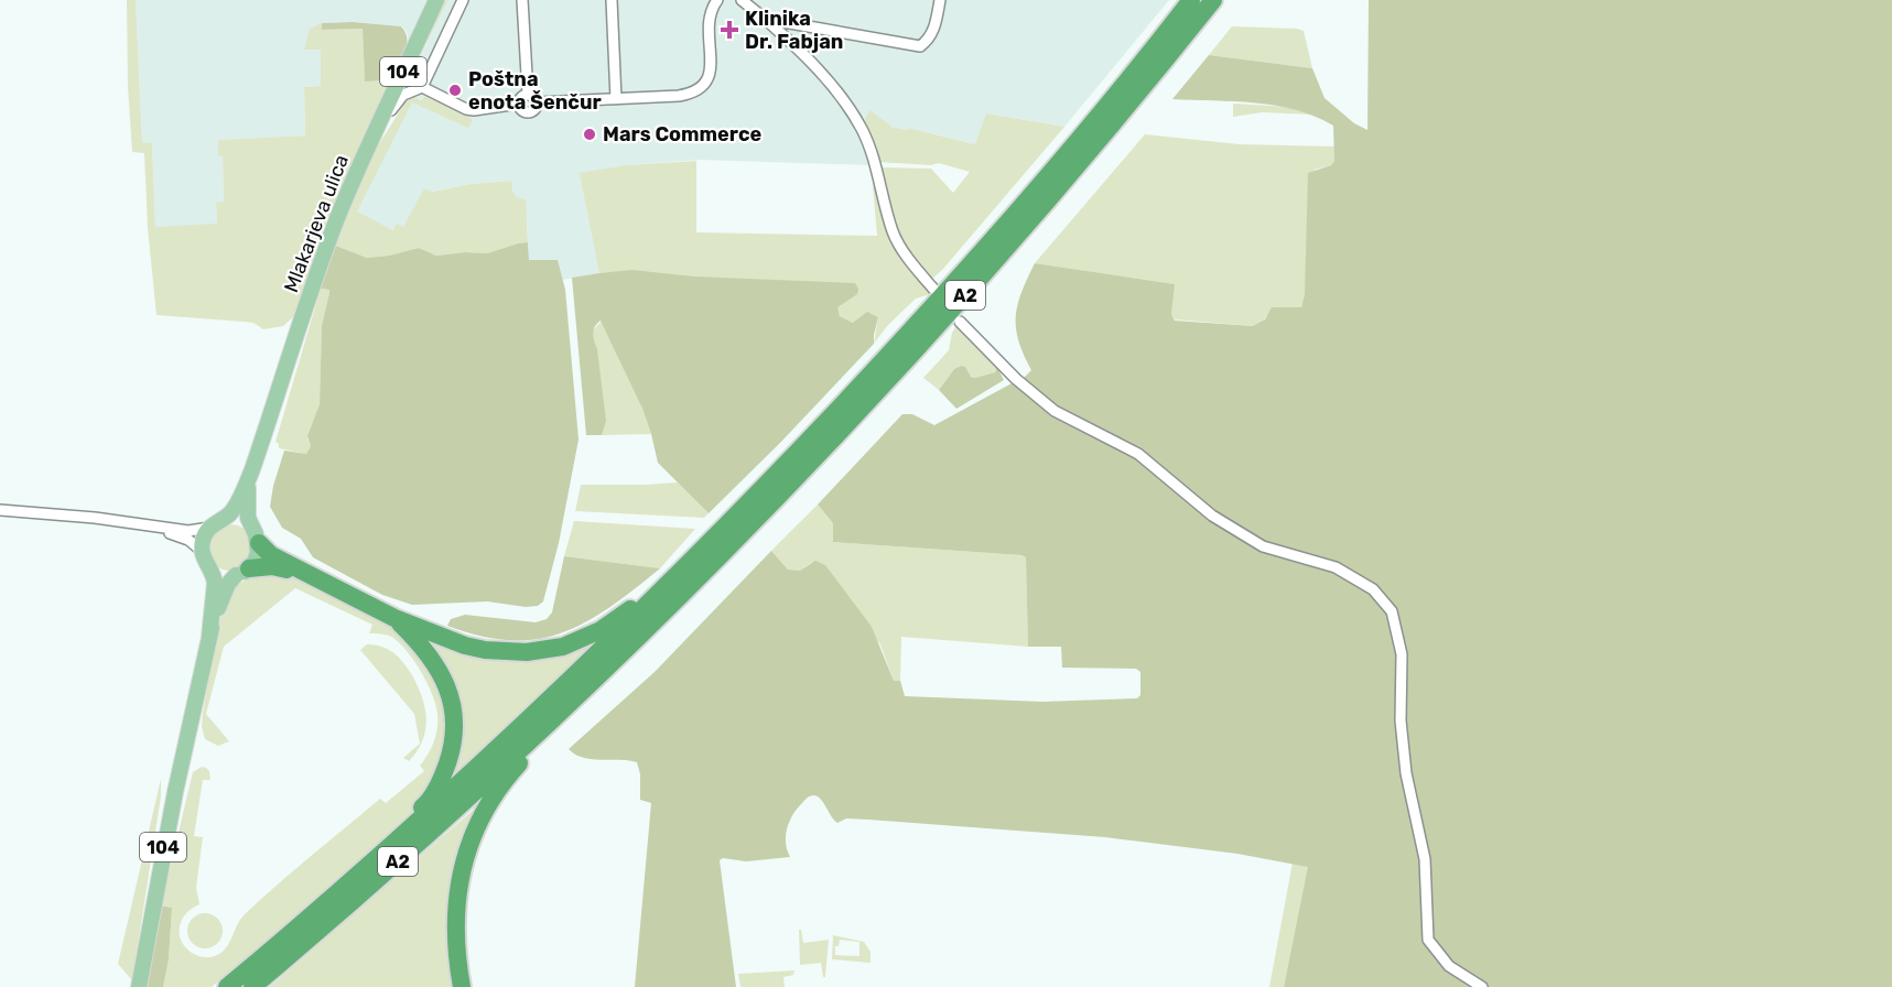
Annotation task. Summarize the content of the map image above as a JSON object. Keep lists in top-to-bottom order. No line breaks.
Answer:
{"streets":{"highway":["A2"],"main road":["104","Mlakarjeva ulica"]},"crossings":[["104","Mlakarjeva ulica"]],"places":{"health":["Klinika Dr. Fabjan"],"other":["Poštna enota Šenčur","Mars Commerce"]}}
